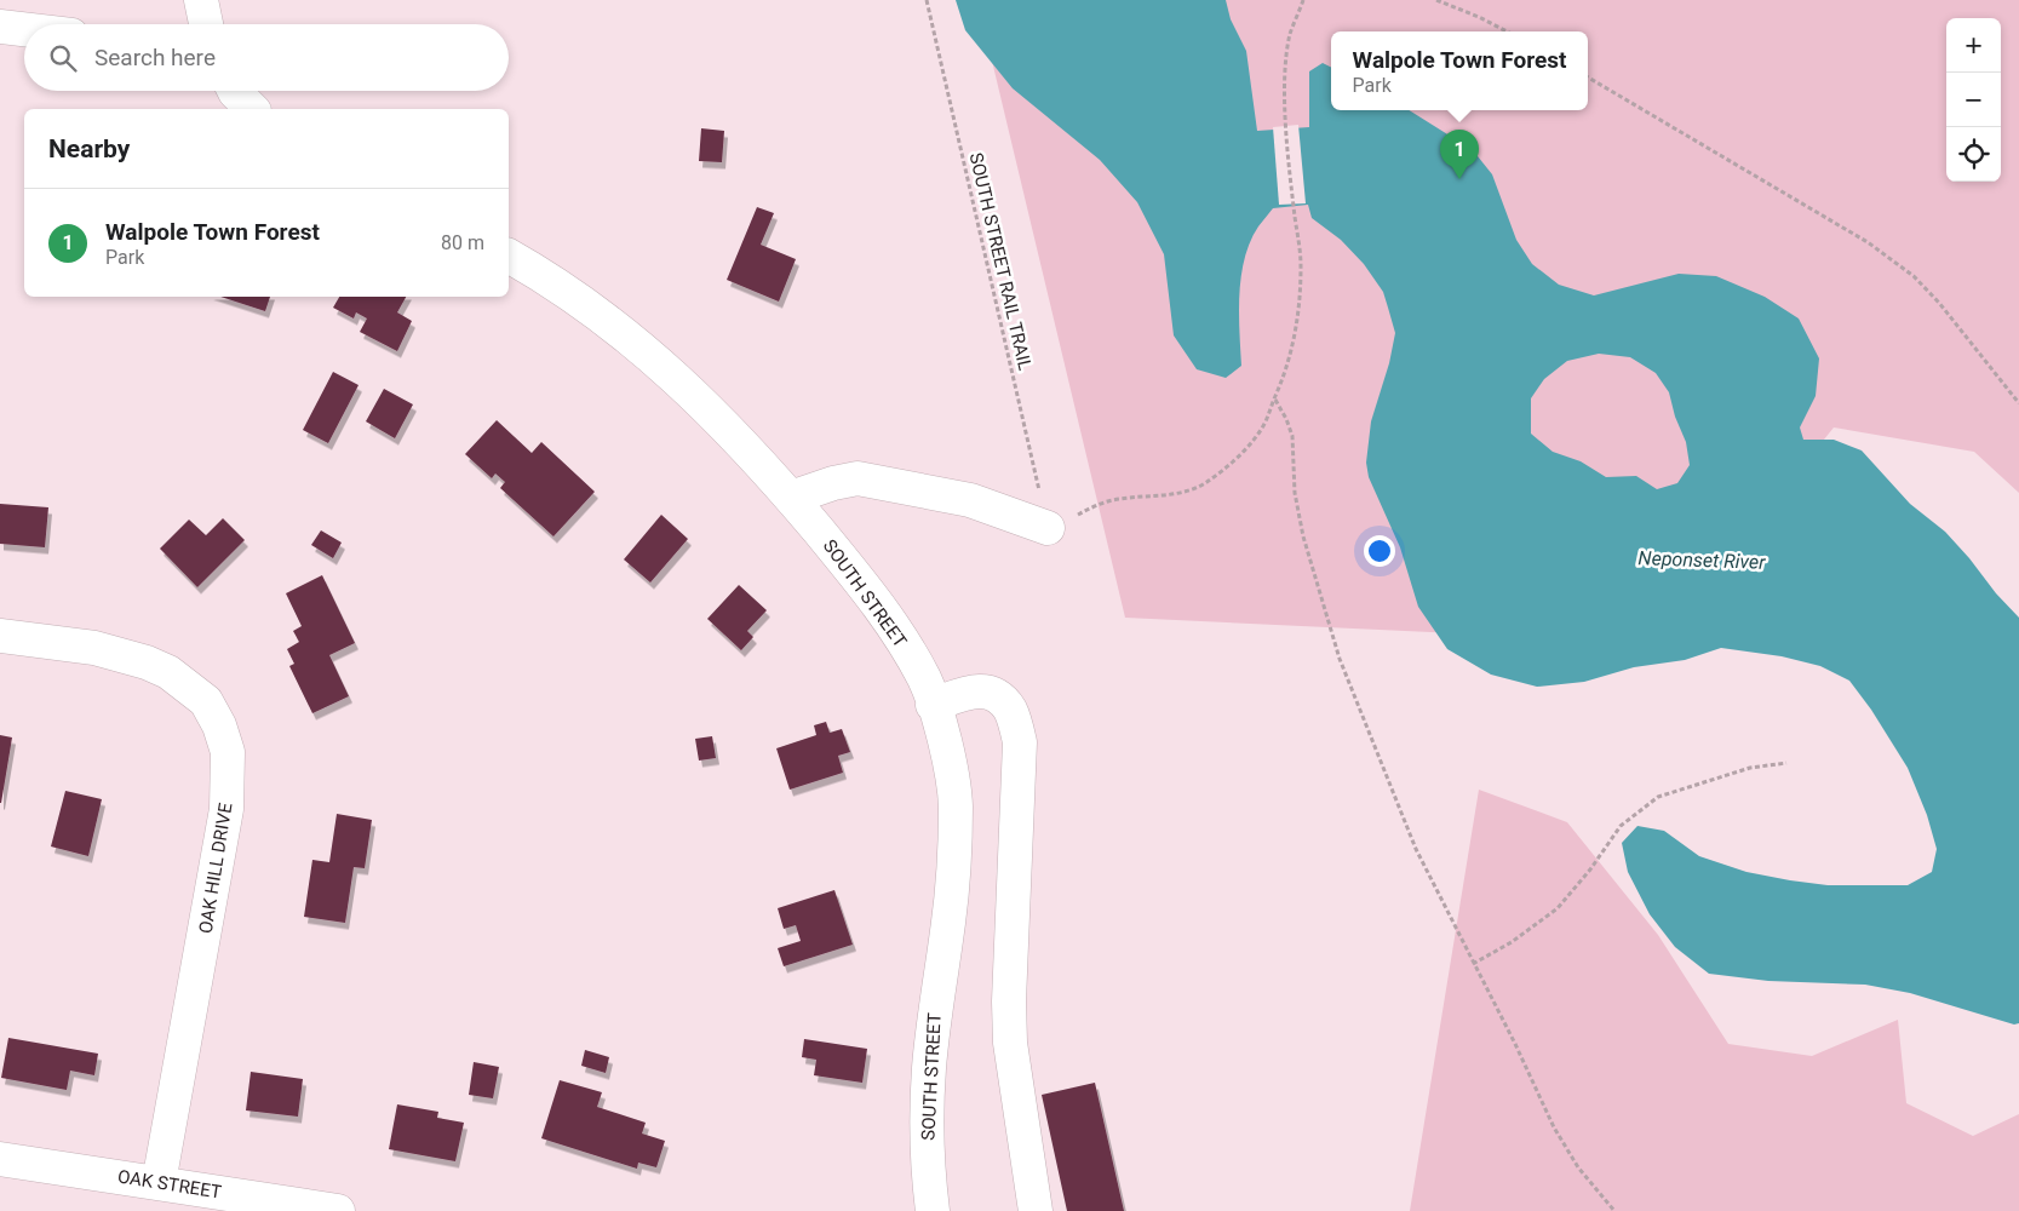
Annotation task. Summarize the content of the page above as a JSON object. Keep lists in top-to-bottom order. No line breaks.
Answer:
{"streets":{"street":["SOUTH STREET","OAK HILL DRIVE","OAK STREET"],"path":["SOUTH STREET RAIL TRAIL"]},"crossings":[["OAK HILL DRIVE","OAK STREET"]],"water":["Neponset River"],"page":{"map_buttons":["+","−"],"search":"Search here","popup":["Walpole Town Forest","Park"],"heading":"Nearby","pins":"1","list":[{"mark":"1","name":"Walpole Town Forest","note":"Park","value":"80 m"}]}}
